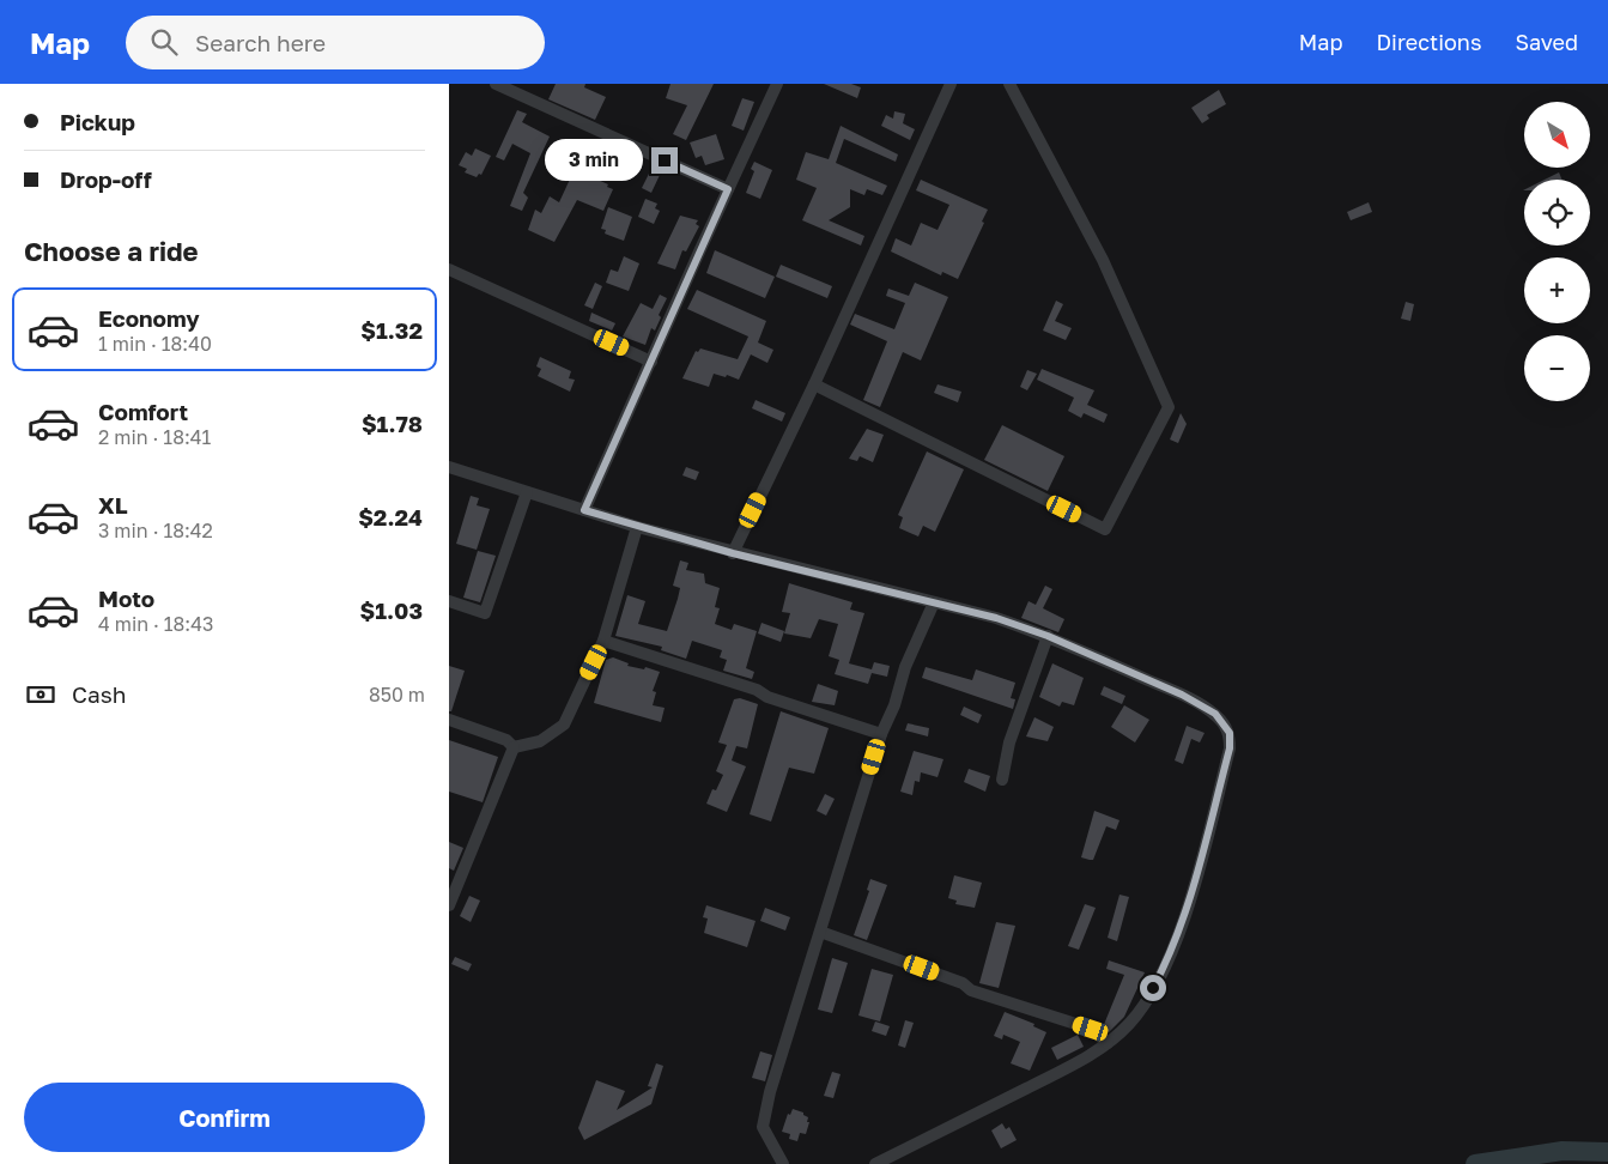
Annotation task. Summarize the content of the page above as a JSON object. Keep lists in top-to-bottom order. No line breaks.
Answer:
{"north":"bottom right","page":{"header":"Map","search":"Search here","nav":["Map","Directions","Saved"],"banner":["Pickup","Drop-off"],"map_buttons":["+","−"],"bubble":"3 min","heading":"Choose a ride","list":[{"name":"Economy","note":"1 min · 18:40","value":"$1.32"},{"name":"Comfort","note":"2 min · 18:41","value":"$1.78"},{"name":"XL","note":"3 min · 18:42","value":"$2.24"},{"name":"Moto","note":"4 min · 18:43","value":"$1.03"}],"pay":["Cash","850 m"],"buttons":"Confirm"}}
